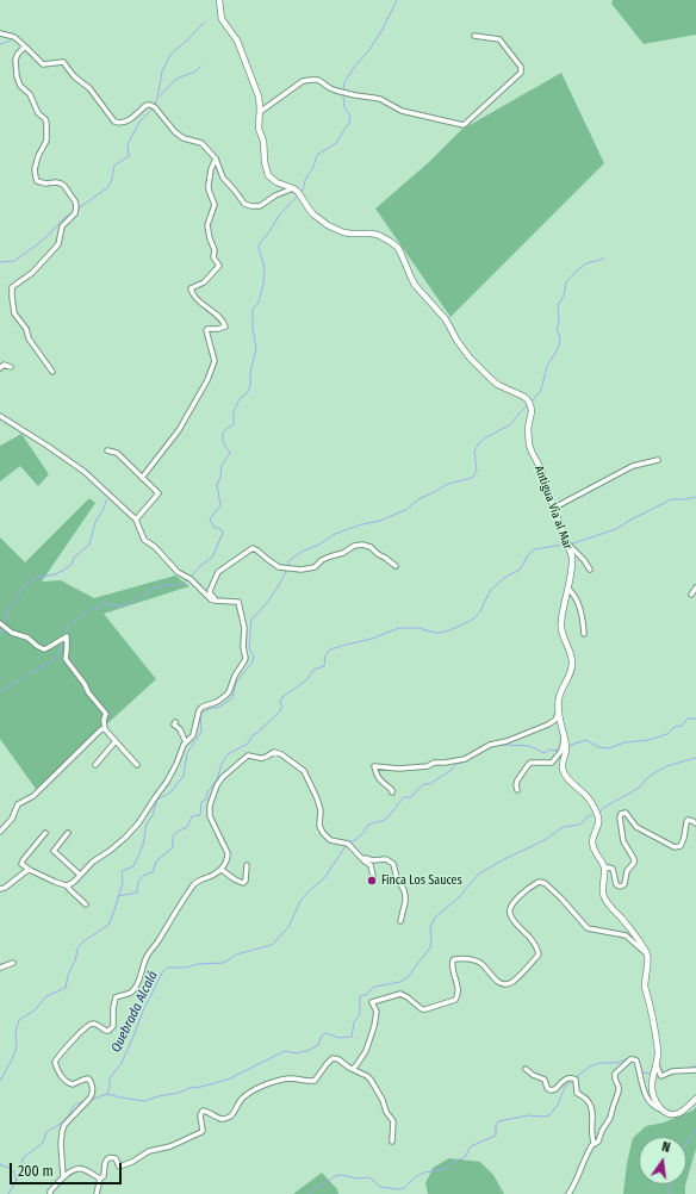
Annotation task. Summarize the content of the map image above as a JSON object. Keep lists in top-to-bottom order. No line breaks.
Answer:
{"streets":{"main road":["Antigua Vía al Mar"]},"water":["Quebrada Alcalá"],"places":["Finca Los Sauces"],"scale_bar":"200 m","north":"top"}
